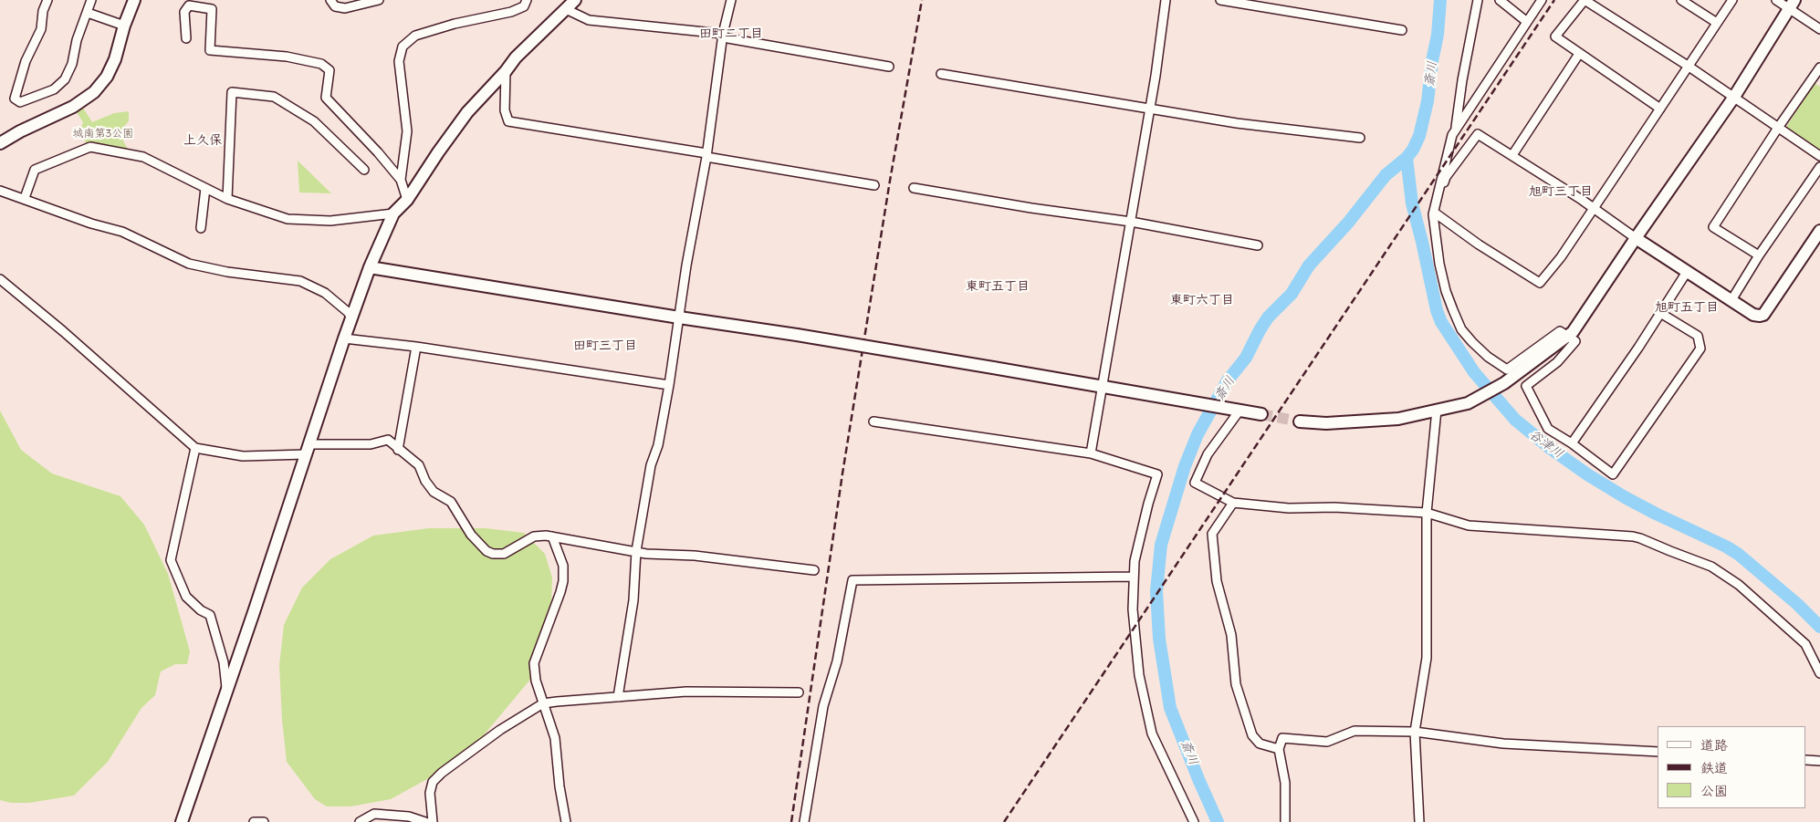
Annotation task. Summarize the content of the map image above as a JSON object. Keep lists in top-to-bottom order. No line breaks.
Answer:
{"districts":["田町二丁目","上久保","旭町三丁目","東町五丁目","東町六丁目","旭町五丁目","田町三丁目"],"water":["斎川","谷津川"],"parks":["城南第3公園"],"legend":["道路","鉄道","公園"]}
